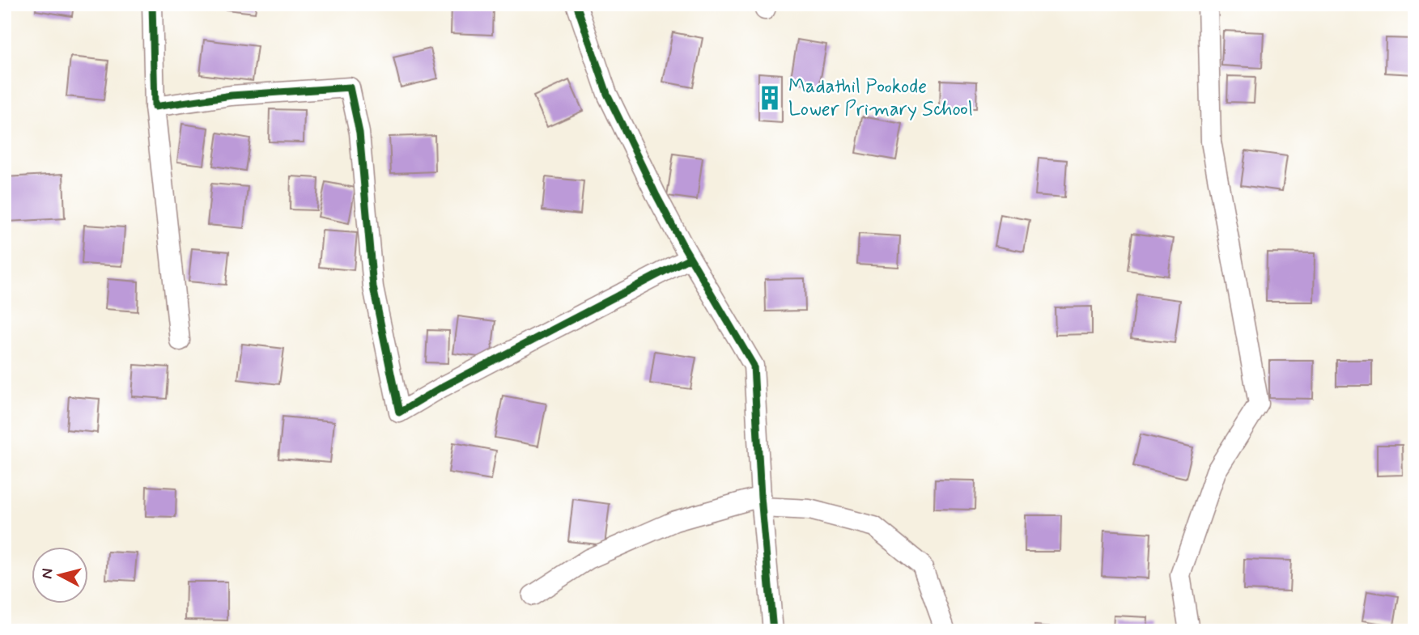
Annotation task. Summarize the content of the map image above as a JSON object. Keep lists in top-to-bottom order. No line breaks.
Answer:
{"places":{"building":["Madathil Pookode Lower Primary School"]},"north":"left"}
